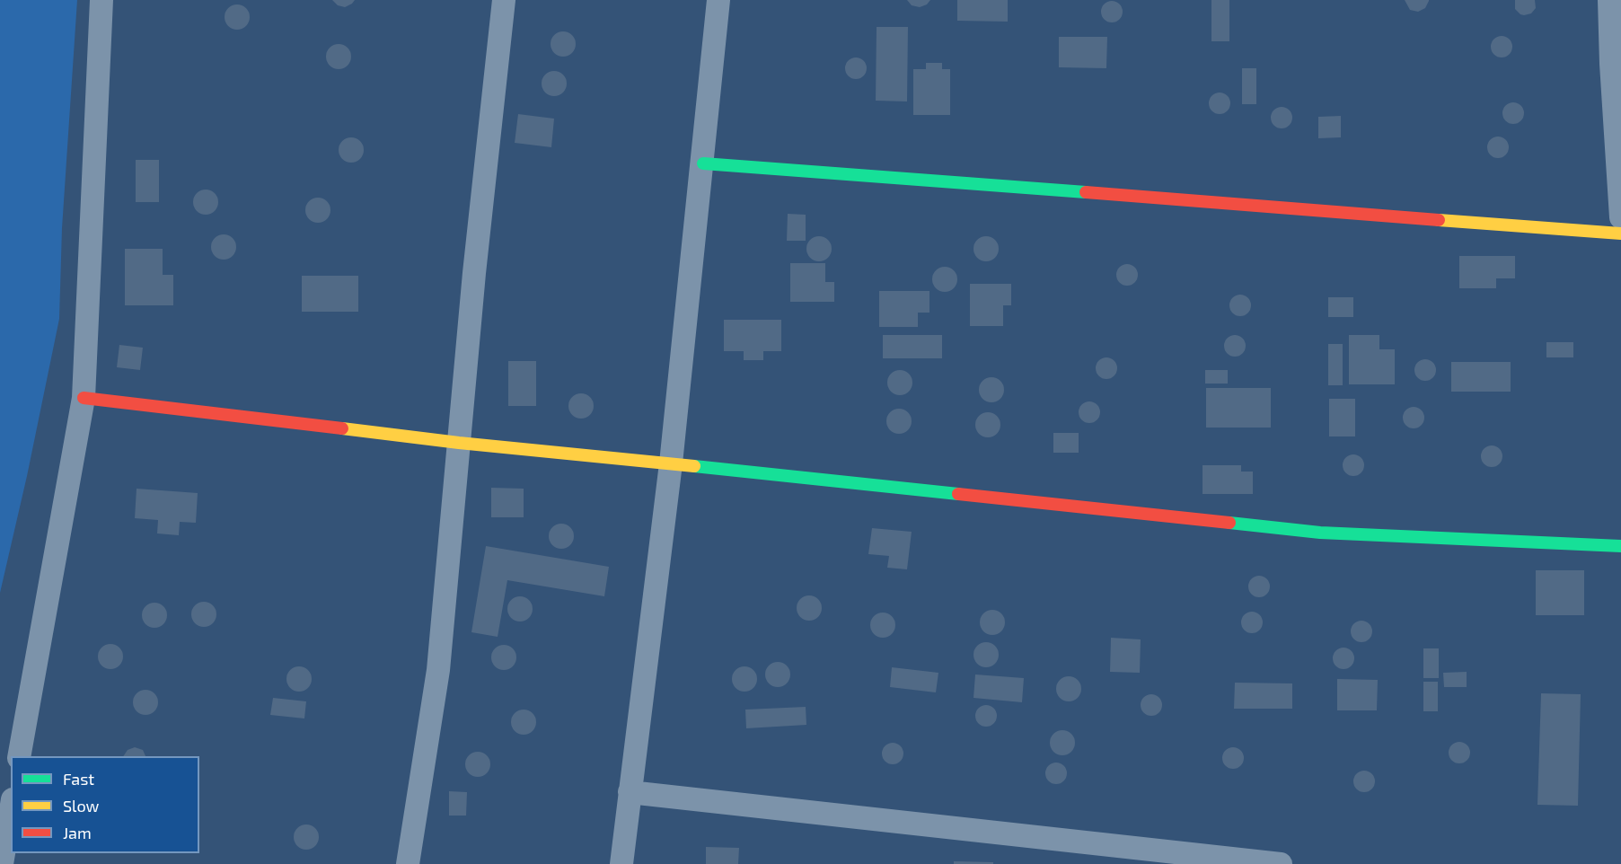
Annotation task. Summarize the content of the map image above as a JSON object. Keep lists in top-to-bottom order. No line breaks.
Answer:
{"legend":["Fast","Slow","Jam"]}
